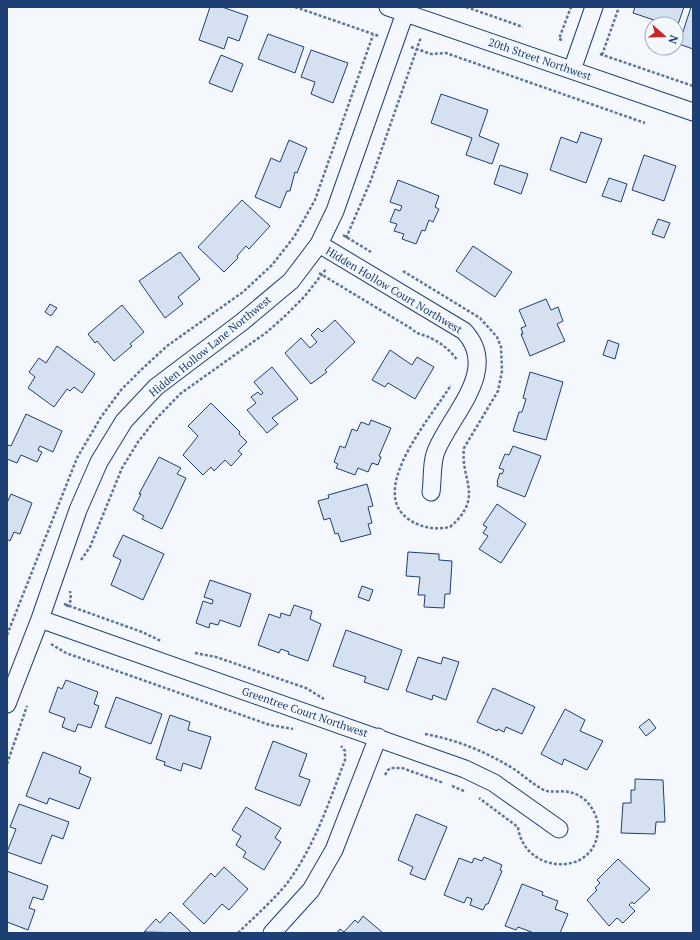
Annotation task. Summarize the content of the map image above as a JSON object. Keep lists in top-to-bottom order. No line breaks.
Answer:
{"streets":{"street":["20th Street Northwest","Hidden Hollow Court Northwest","Hidden Hollow Lane Northwest","Greentree Court Northwest"]},"crossings":[["20th Street Northwest","Hidden Hollow Lane Northwest"],["Hidden Hollow Court Northwest","Hidden Hollow Lane Northwest"],["Hidden Hollow Lane Northwest","Greentree Court Northwest"]],"north":"right"}
